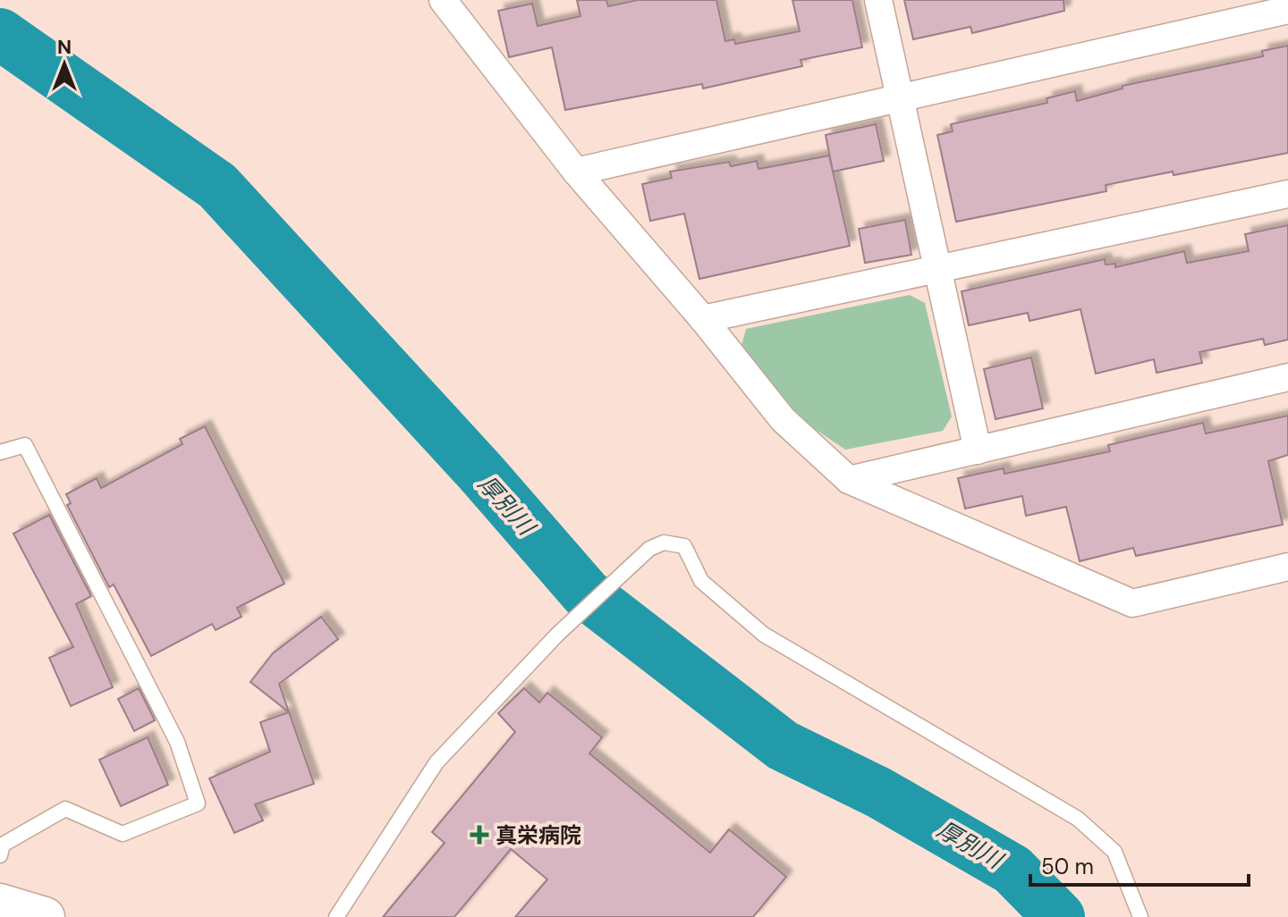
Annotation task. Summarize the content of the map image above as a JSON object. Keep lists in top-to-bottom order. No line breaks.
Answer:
{"water":["厚別川"],"places":{"health":["真栄病院"]},"scale_bar":"50 m","north":"top"}
